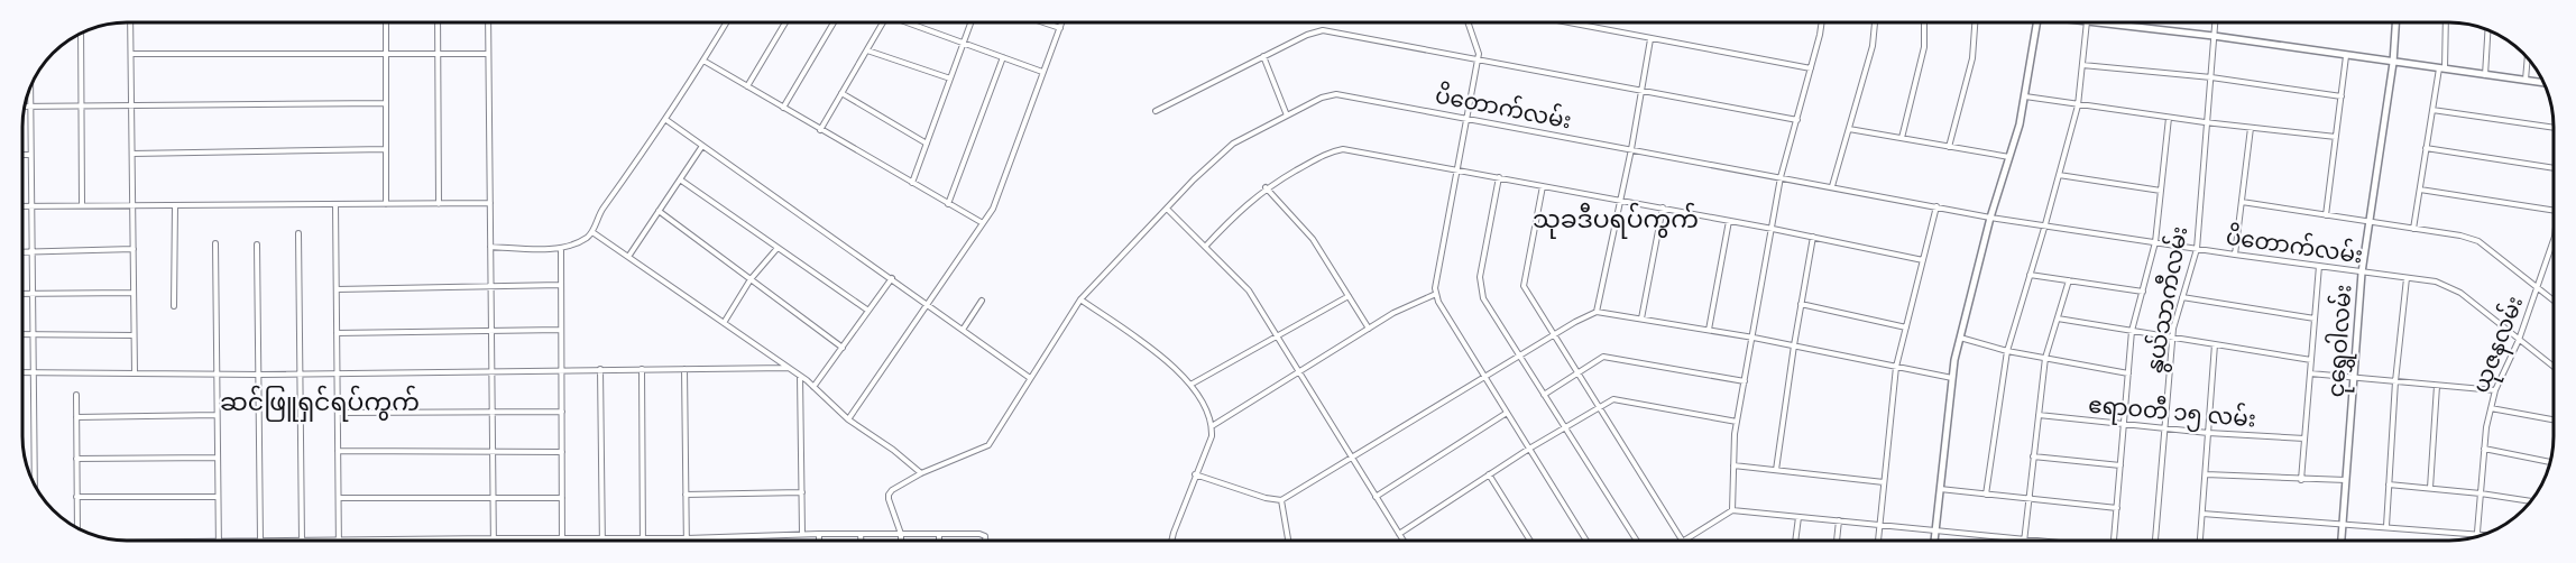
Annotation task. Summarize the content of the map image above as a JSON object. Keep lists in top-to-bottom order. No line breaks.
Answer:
{"streets":{"street":["ပိတောက်လမ်း","နွယ်သာကီလမ်း","ငုရွှေဝါလမ်း","ယုဇနလမ်း","ဧရာဝတီ ၁၅ လမ်း"]},"crossings":[["ပိတောက်လမ်း","နွယ်သာကီလမ်း"],["ပိတောက်လမ်း","ငုရွှေဝါလမ်း"],["ပိတောက်လမ်း","ယုဇနလမ်း"],["နွယ်သာကီလမ်း","ဧရာဝတီ ၁၅ လမ်း"]],"districts":["သုခဒီပရပ်ကွက်","ဆင်ဖြူရှင်ရပ်ကွက်"]}
